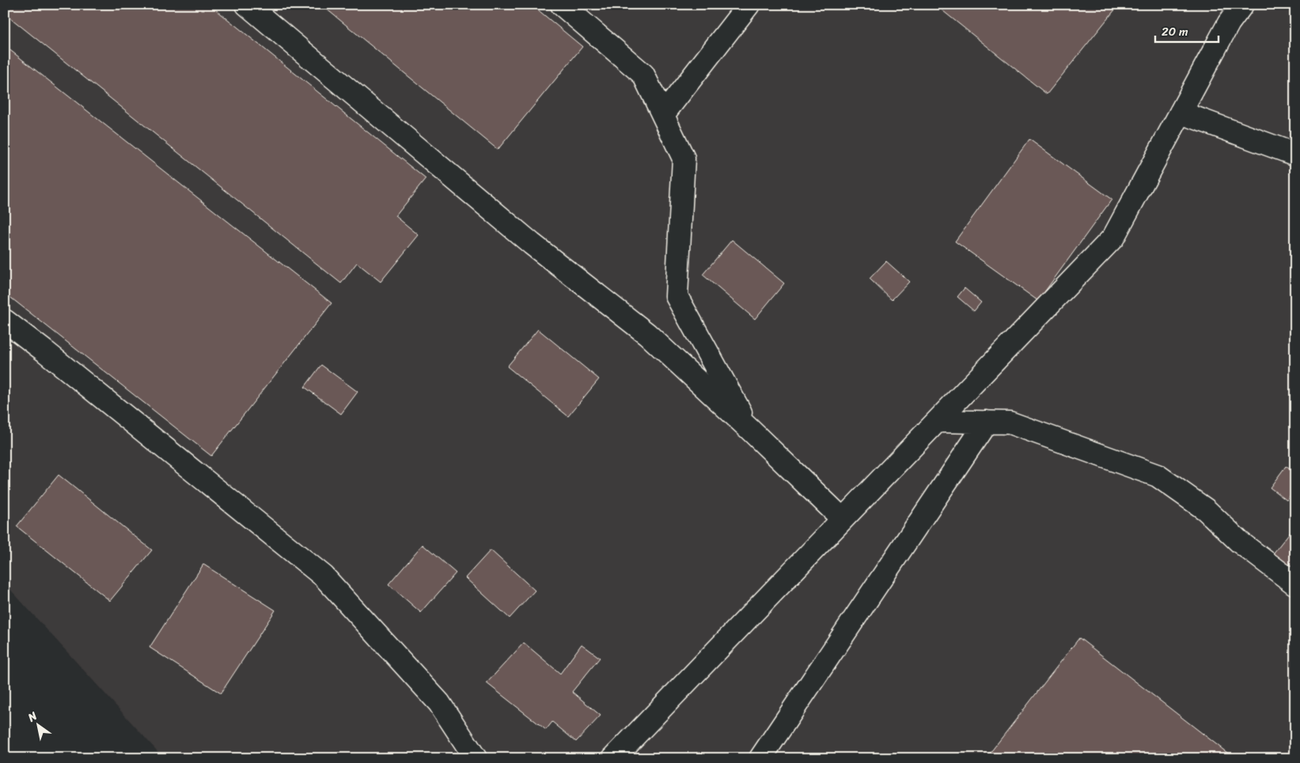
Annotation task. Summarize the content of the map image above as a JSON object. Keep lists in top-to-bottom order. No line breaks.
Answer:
{"scale_bar":"20 m","north":"top left"}
